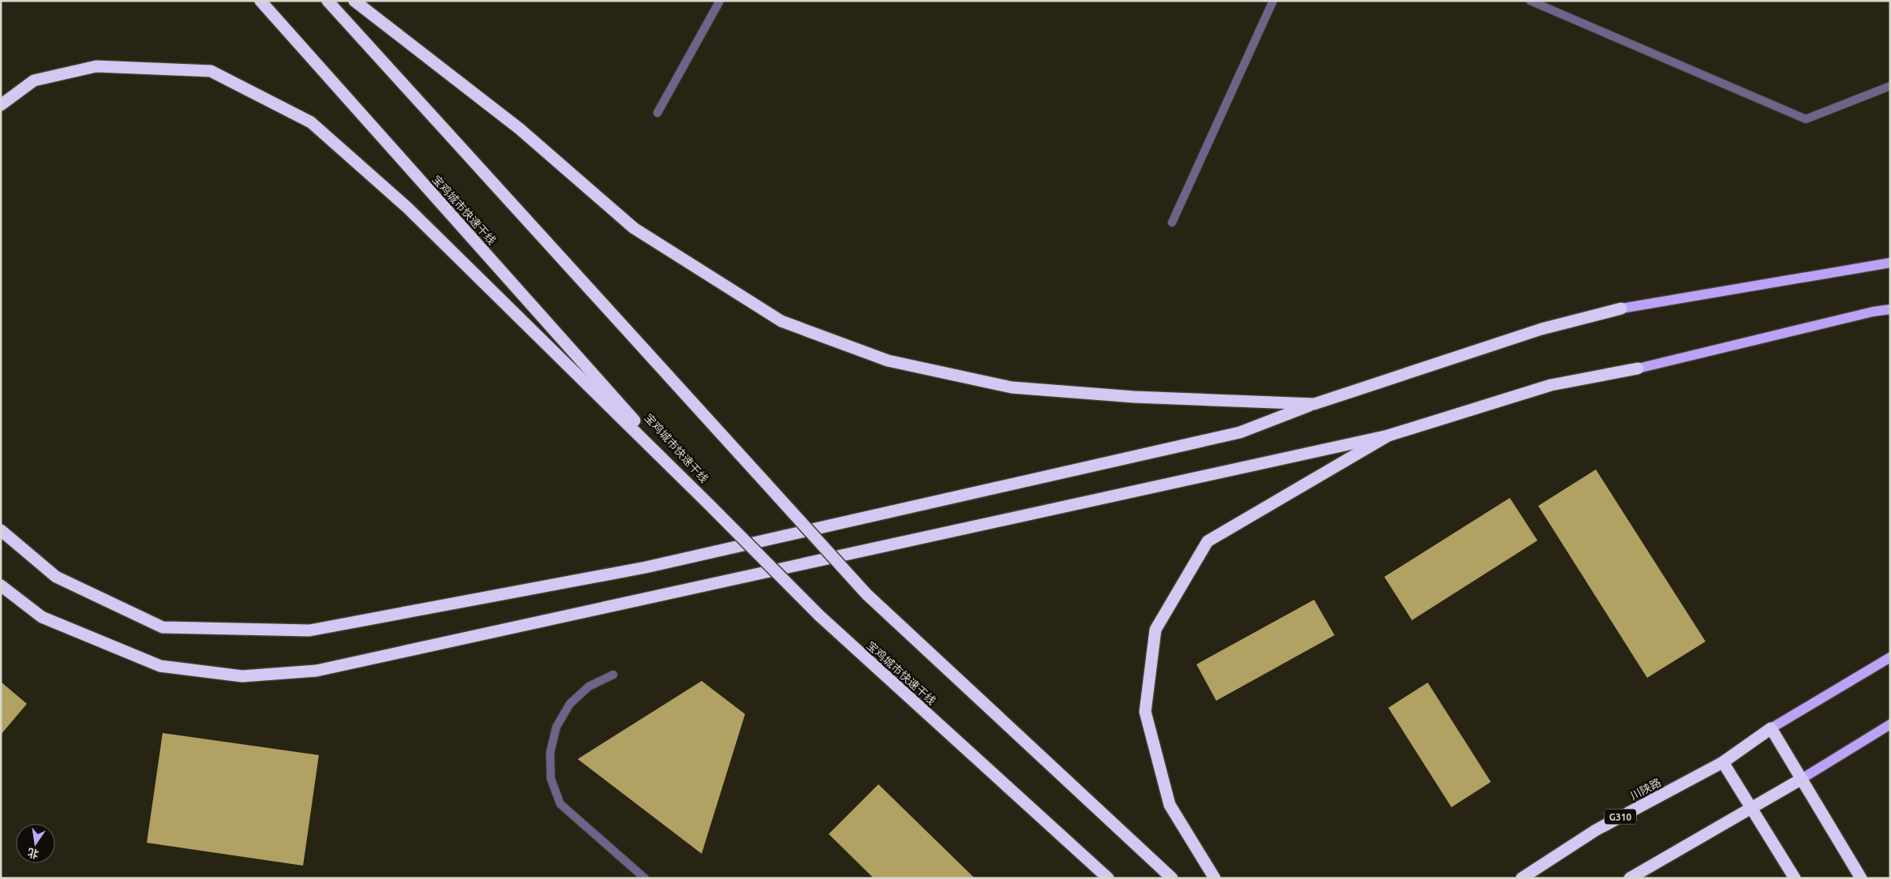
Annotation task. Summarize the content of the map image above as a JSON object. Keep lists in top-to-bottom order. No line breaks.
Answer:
{"streets":{"highway":["宝鸡城市快速干线","川陕路","G310"]},"north":"bottom"}
